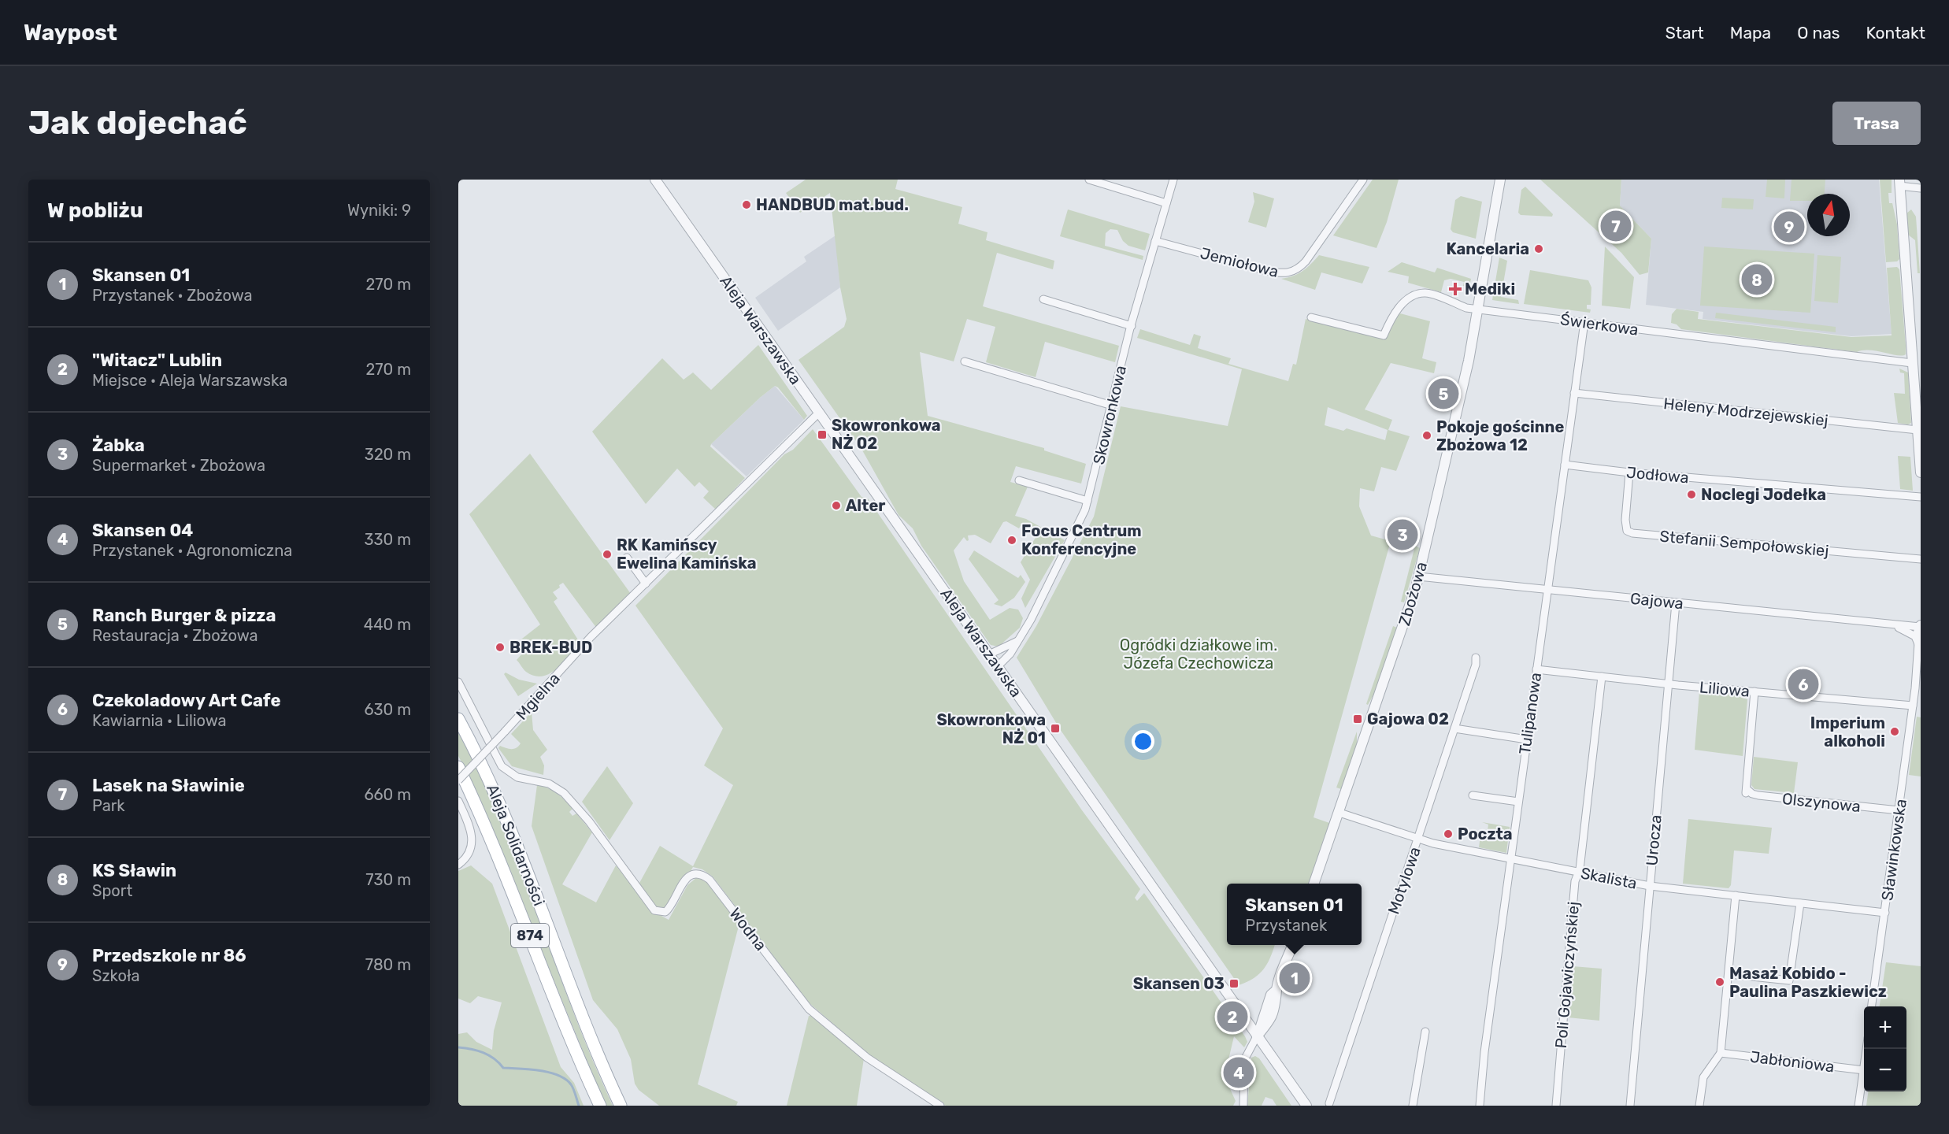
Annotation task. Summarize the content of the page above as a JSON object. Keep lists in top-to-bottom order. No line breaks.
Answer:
{"streets":{"main road":["Aleja Solidarności","874"],"street":["Jemiołowa","Świerkowa","Aleja Warszawska","Heleny Modrzejewskiej","Skowronkowa","Jodłowa","Stefanii Sempołowskiej","Zbożowa","Gajowa","Liliowa","Mgielna","Tulipanowa","Olszynowa","Urocza","Sławinkowska","Skalista","Motylowa","Wodna","Poli Gojawiczyńskiej","Jabłoniowa"]},"crossings":[["Jemiołowa","Skowronkowa"],["Świerkowa","Zbożowa"],["Świerkowa","Tulipanowa"],["Aleja Warszawska","Skowronkowa"],["Aleja Warszawska","Mgielna"],["Heleny Modrzejewskiej","Tulipanowa"],["Jodłowa","Stefanii Sempołowskiej"],["Jodłowa","Tulipanowa"],["Zbożowa","Gajowa"],["Zbożowa","Skalista"],["Gajowa","Tulipanowa"],["Gajowa","Urocza"],["Gajowa","Sławinkowska"],["Liliowa","Tulipanowa"],["Liliowa","Olszynowa"],["Liliowa","Urocza"],["Liliowa","Sławinkowska"],["Liliowa","Poli Gojawiczyńskiej"],["Tulipanowa","Skalista"],["Olszynowa","Sławinkowska"],["Urocza","Skalista"],["Sławinkowska","Skalista"],["Skalista","Motylowa"],["Skalista","Poli Gojawiczyńskiej"]],"parks":["Ogródki działkowe im. Józefa Czechowicza"],"places":{"other":["HANDBUD mat.bud.","Kancelaria","Pokoje gościnne Zbożowa 12","Noclegi Jodełka","Alter","Focus Centrum Konferencyjne","RK Kamińscy Ewelina Kamińska","BREK-BUD","Imperium alkoholi","Poczta","Masaż Kobido - Paulina Paszkiewicz"],"health":["Mediki"],"transit":["Skowronkowa NŻ 02","Gajowa 02","Skowronkowa NŻ 01","Skansen 03"]},"north":"top","page":{"header":"Waypost","nav":["Start","Mapa","O nas","Kontakt"],"buttons":"Trasa","title":"Jak dojechać","heading":["W pobliżu","Wyniki: 9"],"pins":["7","9","8","5","3","6","1","2","4"],"list":[{"mark":"1","name":"Skansen 01","note":"Przystanek · Zbożowa","value":"270 m"},{"mark":"2","name":"\"Witacz\" Lublin","note":"Miejsce · Aleja Warszawska","value":"270 m"},{"mark":"3","name":"Żabka","note":"Supermarket · Zbożowa","value":"320 m"},{"mark":"4","name":"Skansen 04","note":"Przystanek · Agronomiczna","value":"330 m"},{"mark":"5","name":"Ranch Burger & pizza","note":"Restauracja · Zbożowa","value":"440 m"},{"mark":"6","name":"Czekoladowy Art Cafe","note":"Kawiarnia · Liliowa","value":"630 m"},{"mark":"7","name":"Lasek na Sławinie","note":"Park","value":"660 m"},{"mark":"8","name":"KS Sławin","note":"Sport","value":"730 m"},{"mark":"9","name":"Przedszkole nr 86","note":"Szkoła","value":"780 m"}],"popup":["Skansen 01","Przystanek"],"map_buttons":["+","−"]}}
